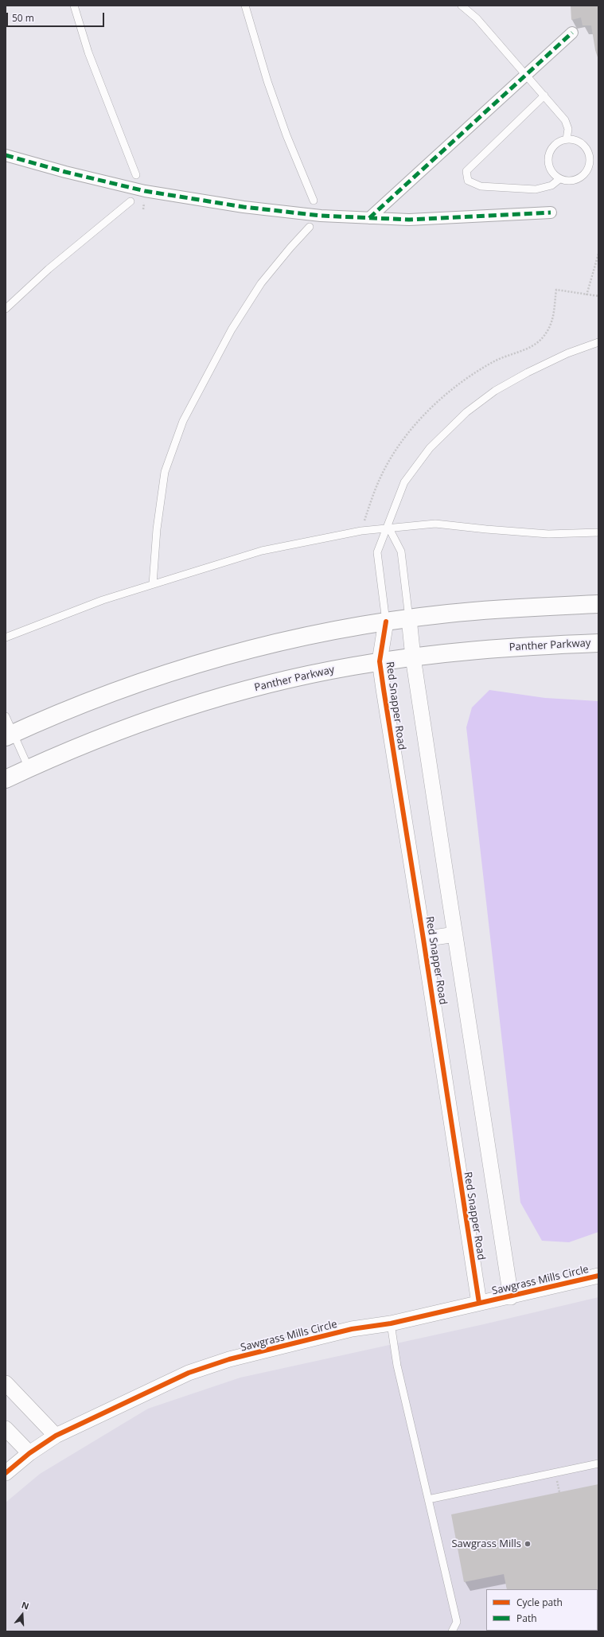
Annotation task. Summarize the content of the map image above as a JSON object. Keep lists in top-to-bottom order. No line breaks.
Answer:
{"streets":{"main road":["Panther Parkway"],"street":["Red Snapper Road","Sawgrass Mills Circle"]},"crossings":[["Panther Parkway","Red Snapper Road"],["Red Snapper Road","Sawgrass Mills Circle"]],"places":["Sawgrass Mills"],"legend":["Cycle path","Path"],"scale_bar":"50 m","north":"top"}
